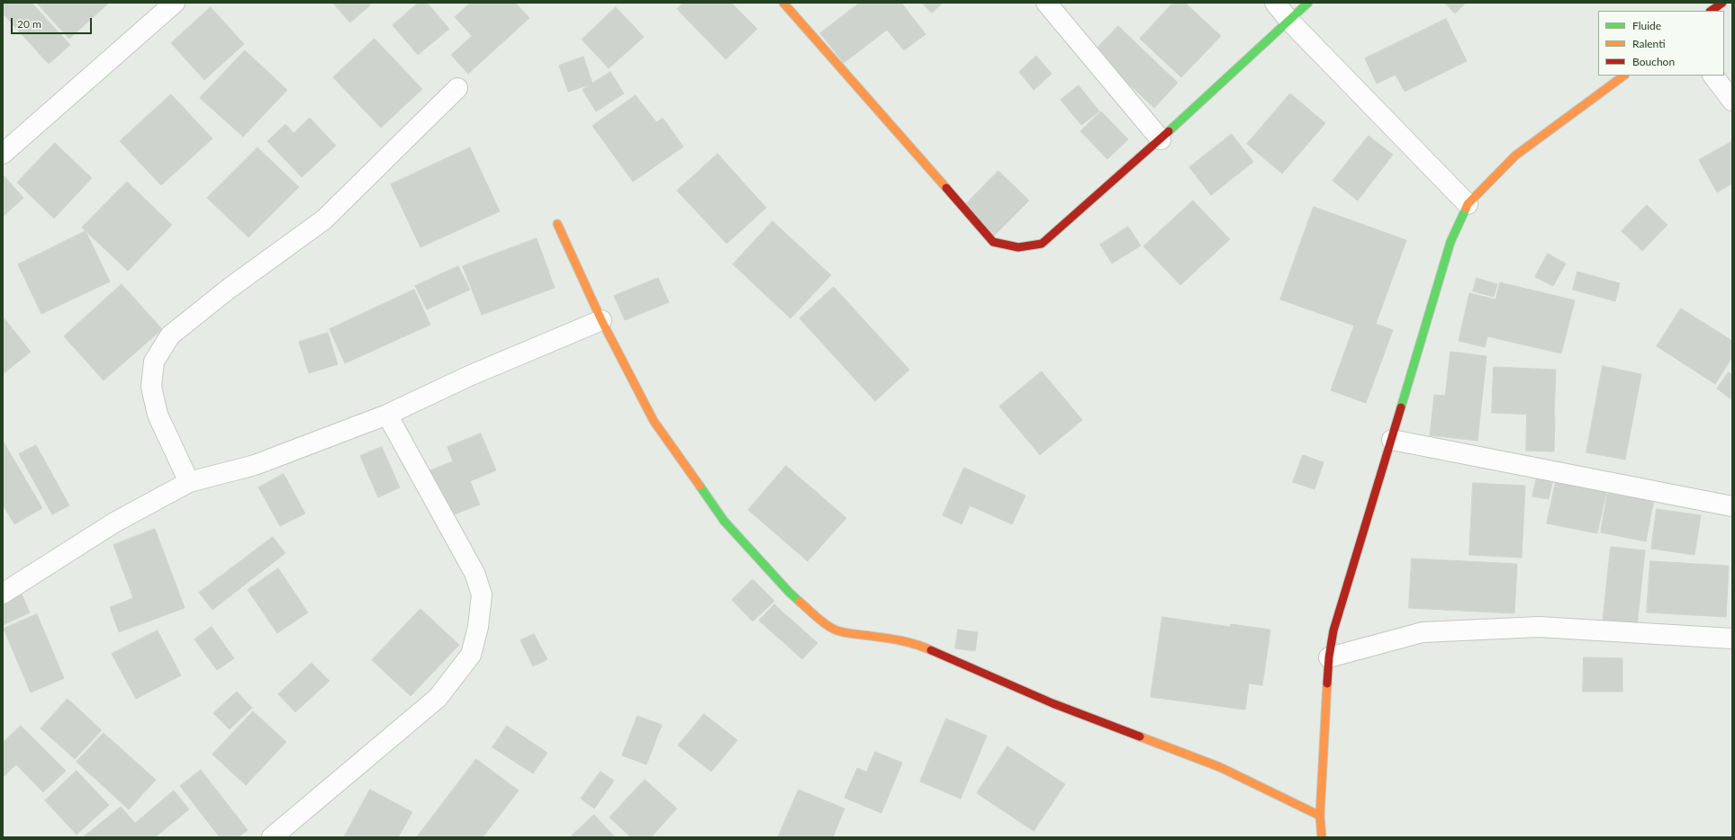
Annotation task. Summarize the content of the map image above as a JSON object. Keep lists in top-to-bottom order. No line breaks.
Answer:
{"legend":["Fluide","Ralenti","Bouchon"],"scale_bar":"20 m"}
